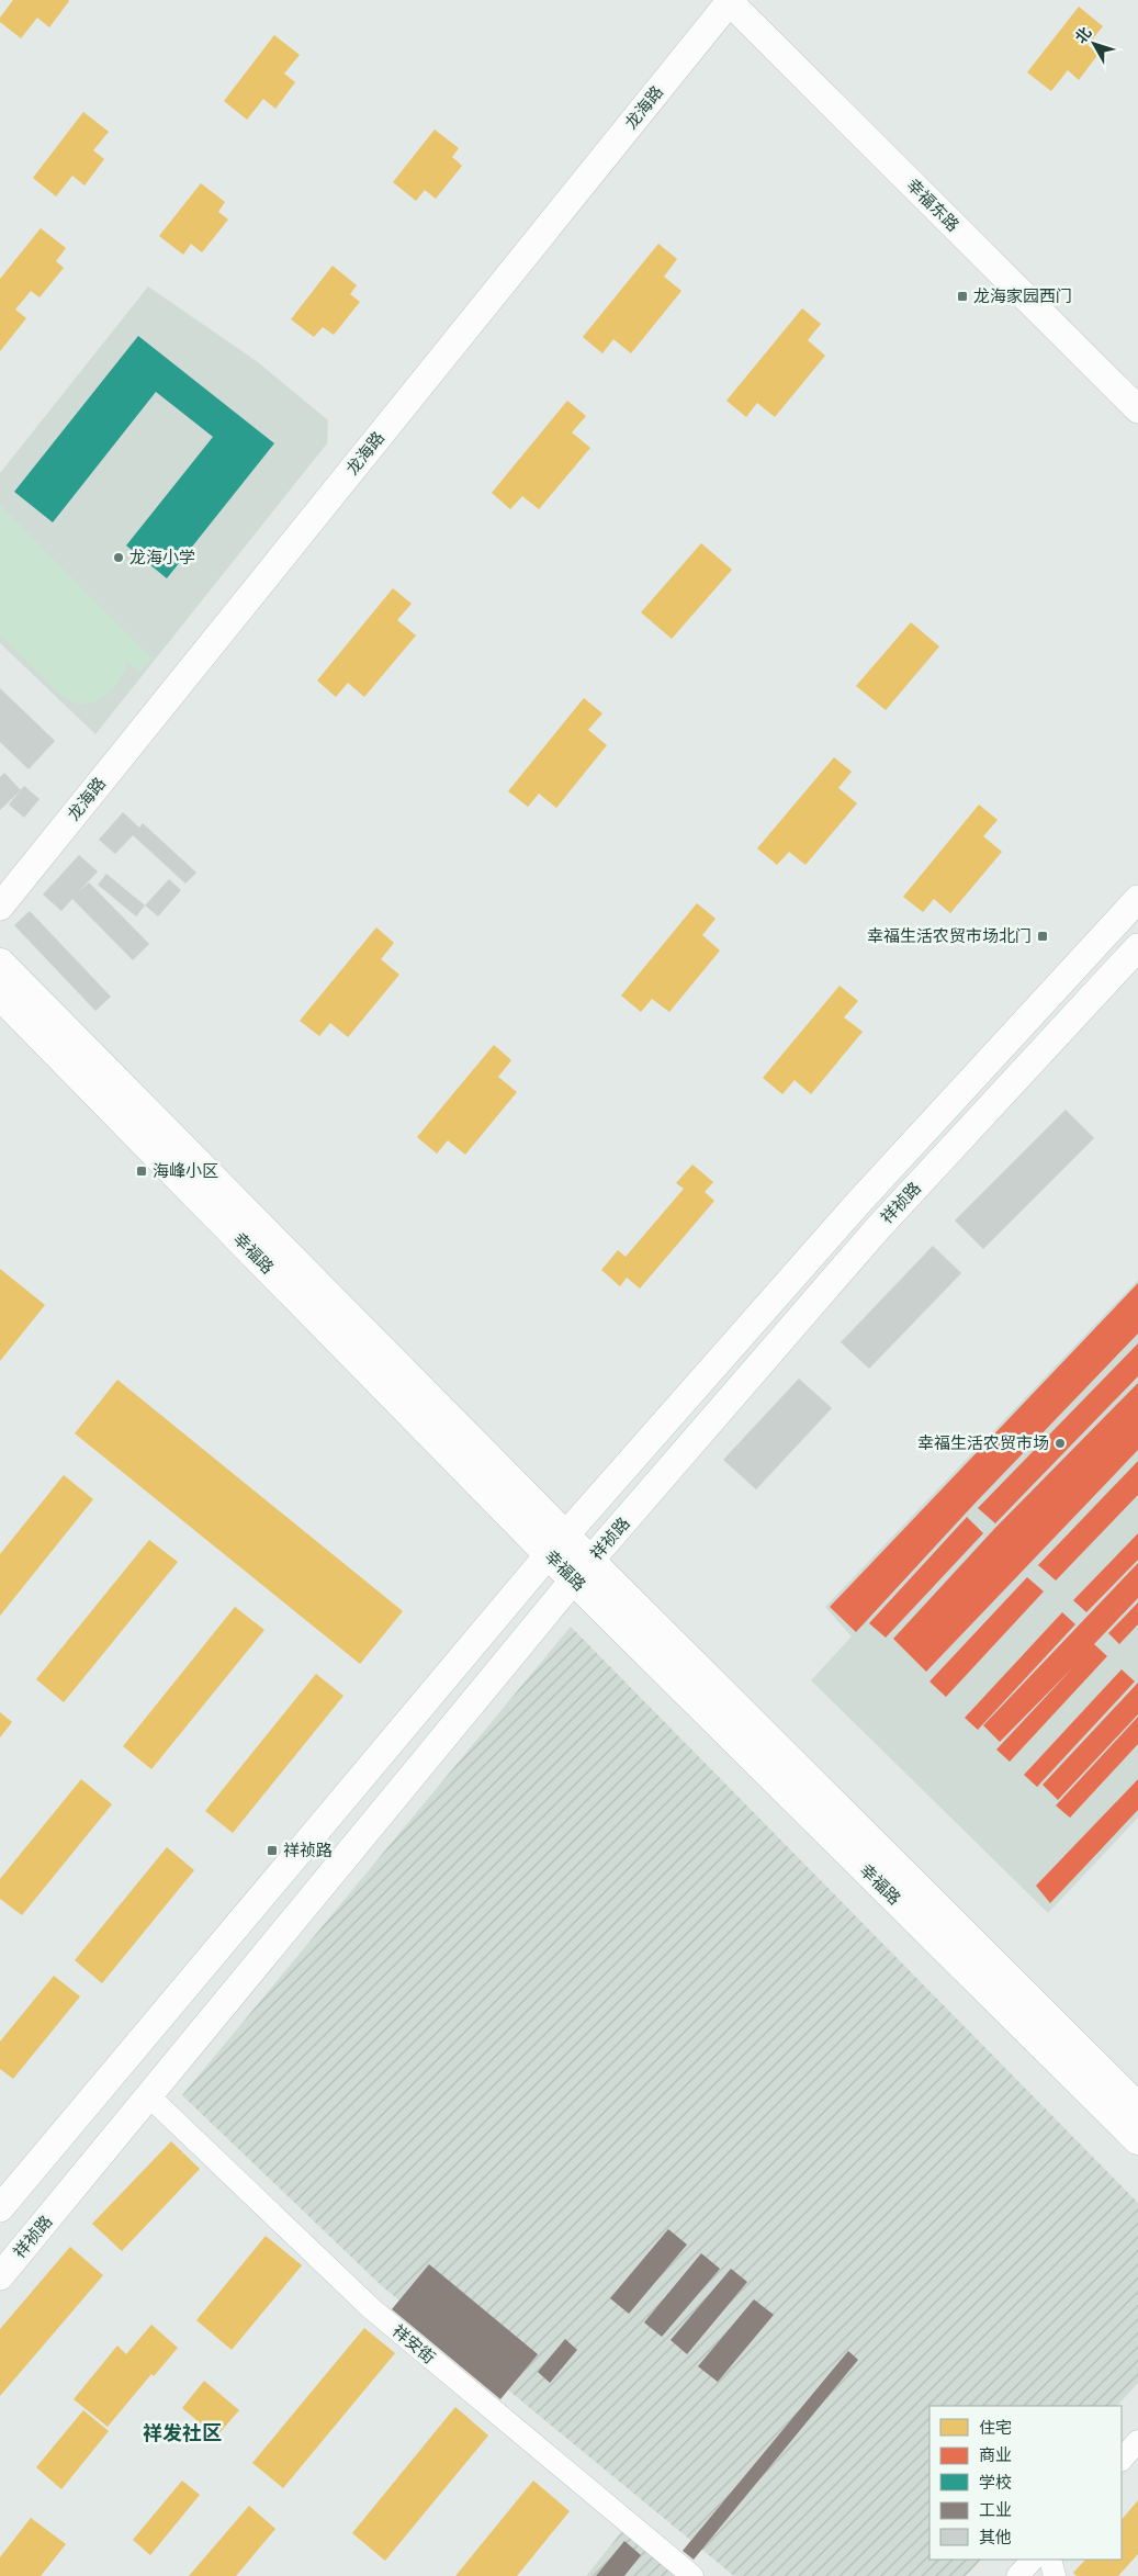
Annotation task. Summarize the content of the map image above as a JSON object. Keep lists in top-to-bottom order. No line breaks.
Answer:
{"streets":{"main road":["幸福路"],"street":["龙海路","幸福东路","祥祯路","祥安街"]},"crossings":[["龙海路","幸福东路"],["祥祯路","幸福路"],["祥祯路","祥安街"]],"districts":["祥发社区"],"places":{"transit":["龙海家园西门","幸福生活农贸市场北门","海峰小区","祥祯路"],"other":["龙海小学","幸福生活农贸市场"]},"legend":["住宅","商业","学校","工业","其他"],"north":"top left"}
